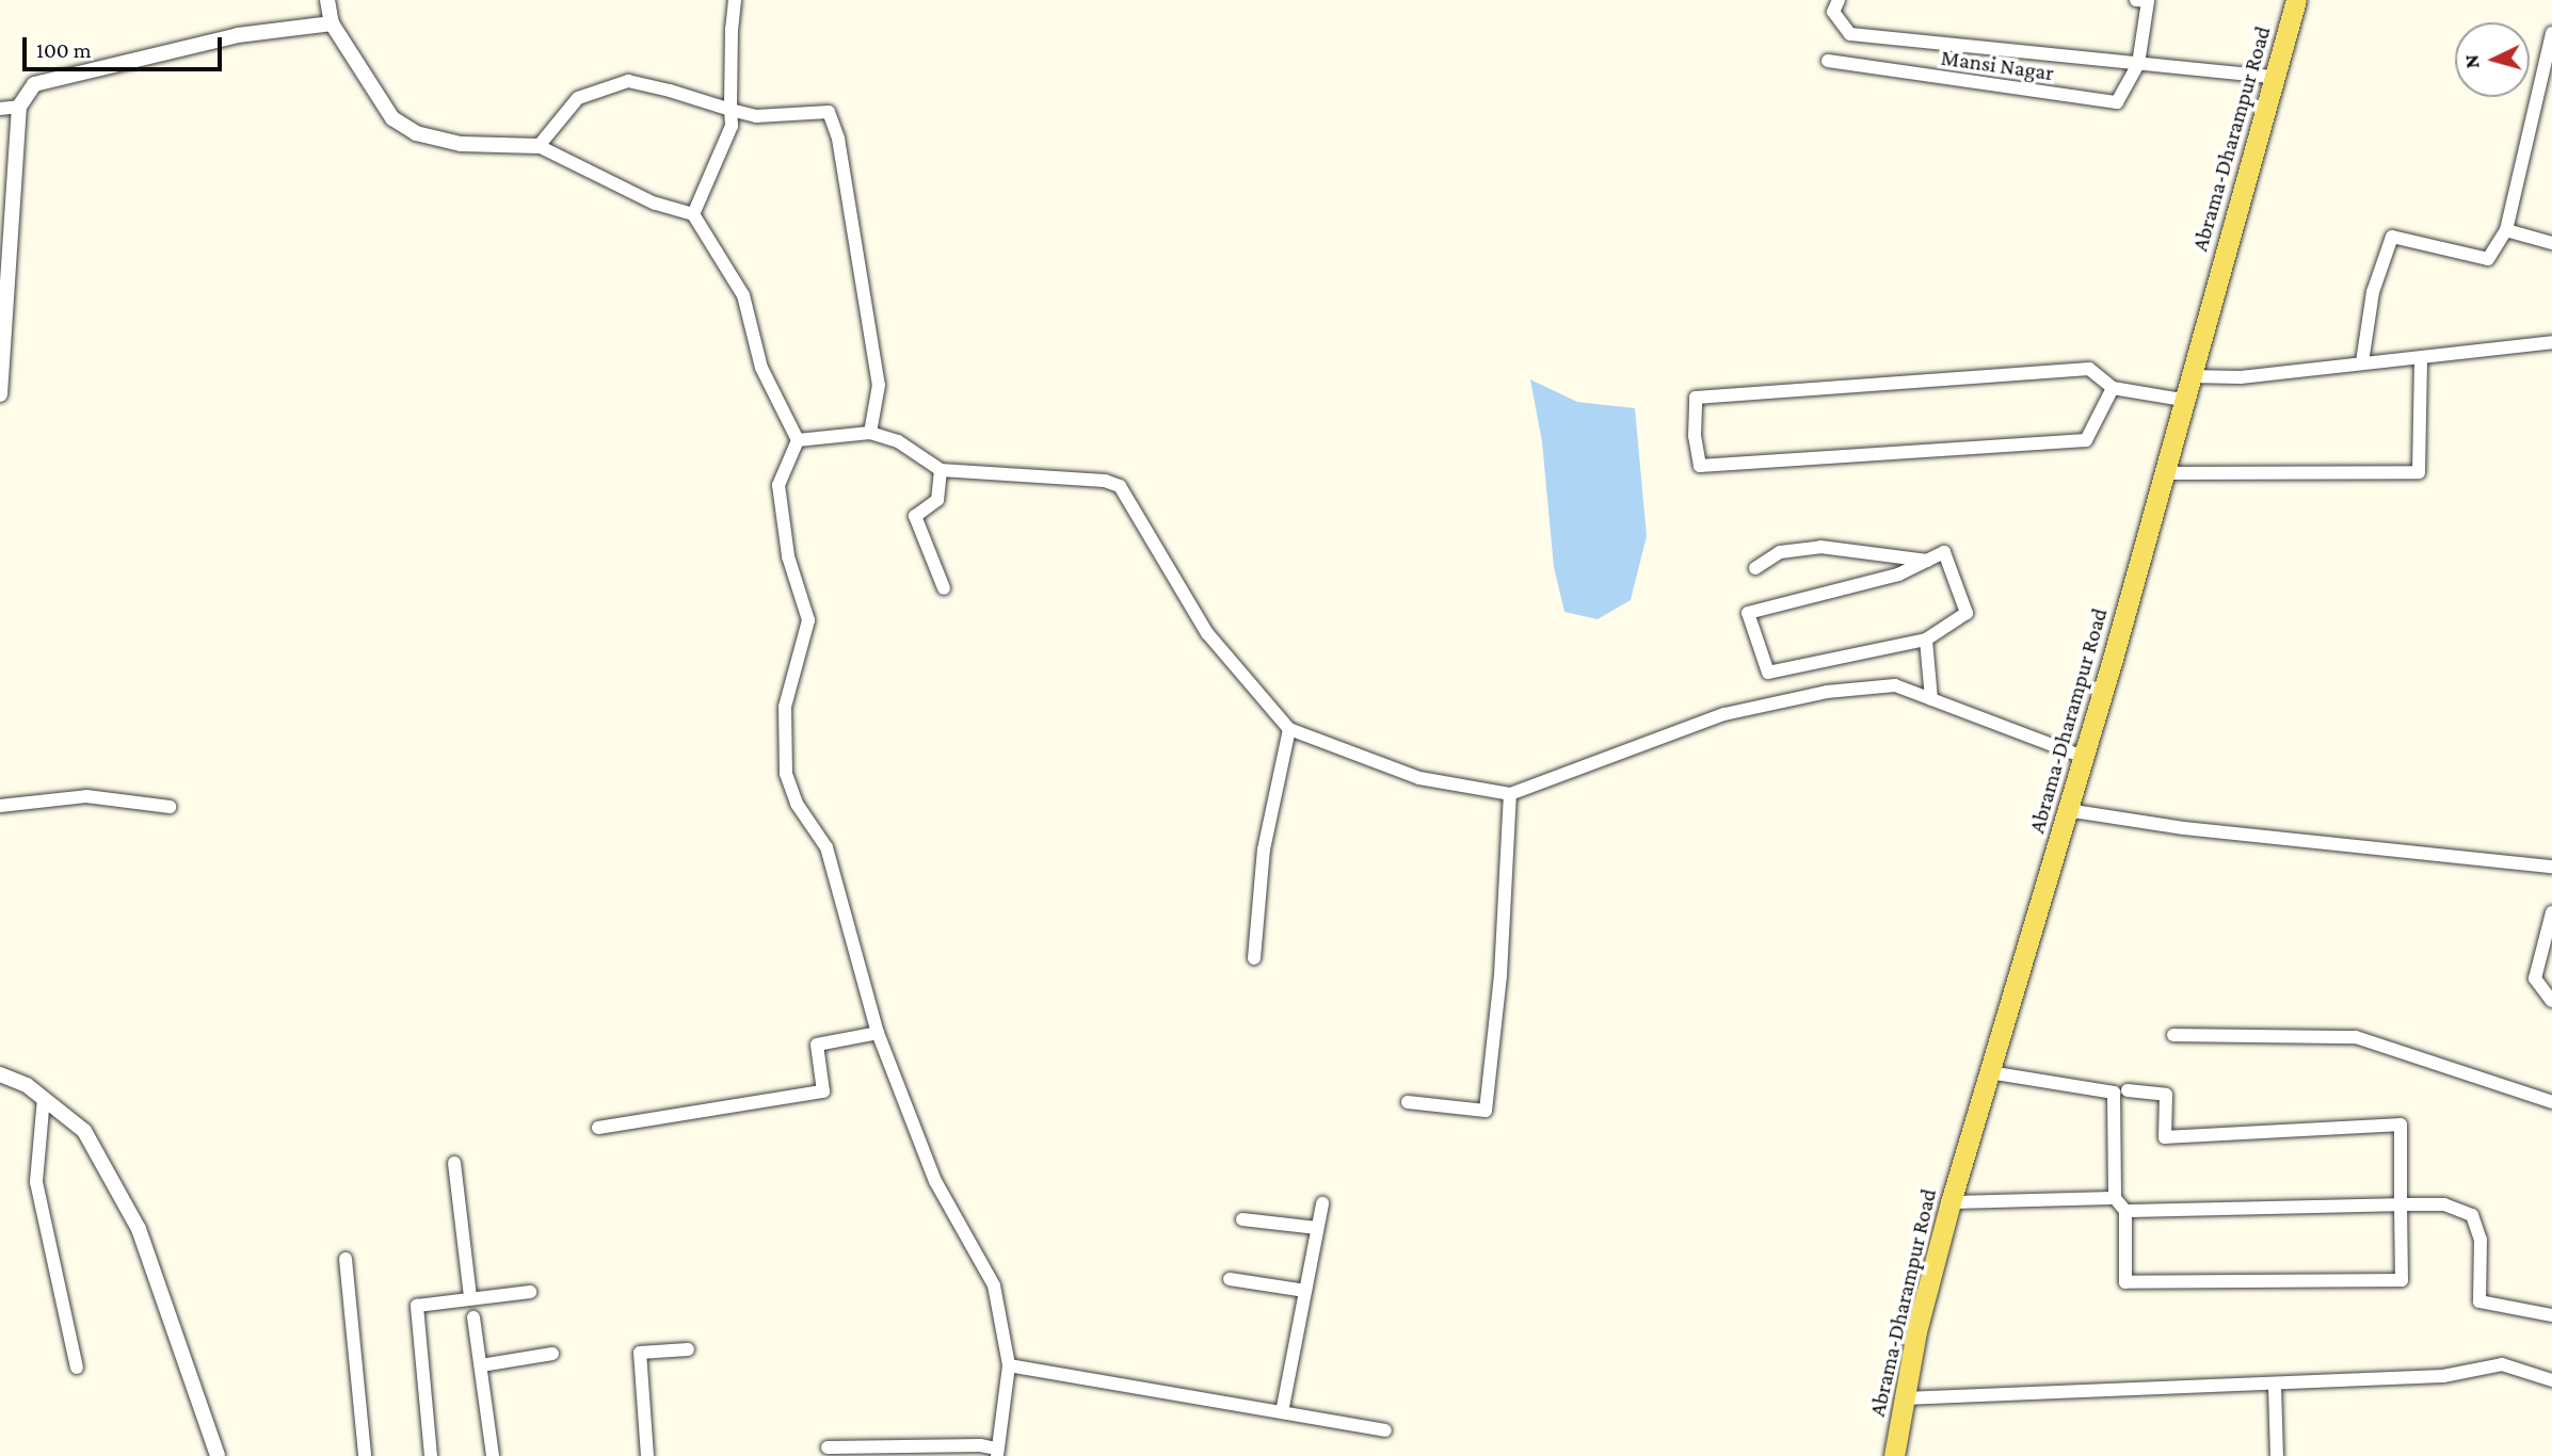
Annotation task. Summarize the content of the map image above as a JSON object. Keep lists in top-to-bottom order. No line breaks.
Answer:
{"streets":{"main road":["Abrama-Dharampur Road"],"street":["Mansi Nagar"]},"crossings":[["Mansi Nagar","Abrama-Dharampur Road"]],"scale_bar":"100 m","north":"left"}
